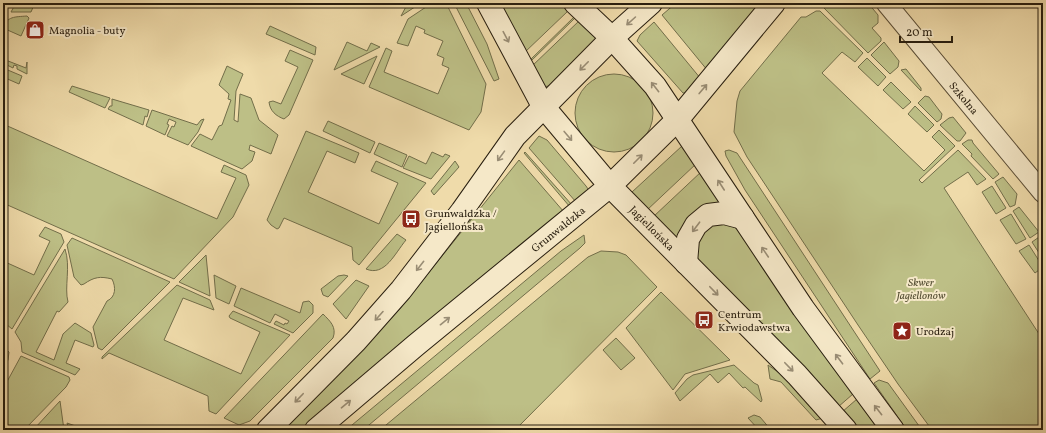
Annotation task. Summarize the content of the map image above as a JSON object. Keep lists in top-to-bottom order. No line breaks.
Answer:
{"streets":{"main road":["Jagiellońska","Grunwaldzka"],"street":["Szkolna"]},"crossings":[["Jagiellońska","Grunwaldzka"]],"parks":["Skwer Jagiellonów"],"places":{"shop":["Magnolia - buty"],"bus stop":["Grunwaldzka / Jagiellońska","Centrum Krwiodawstwa"],"place":["Urodzaj"]},"scale_bar":"20 m"}
